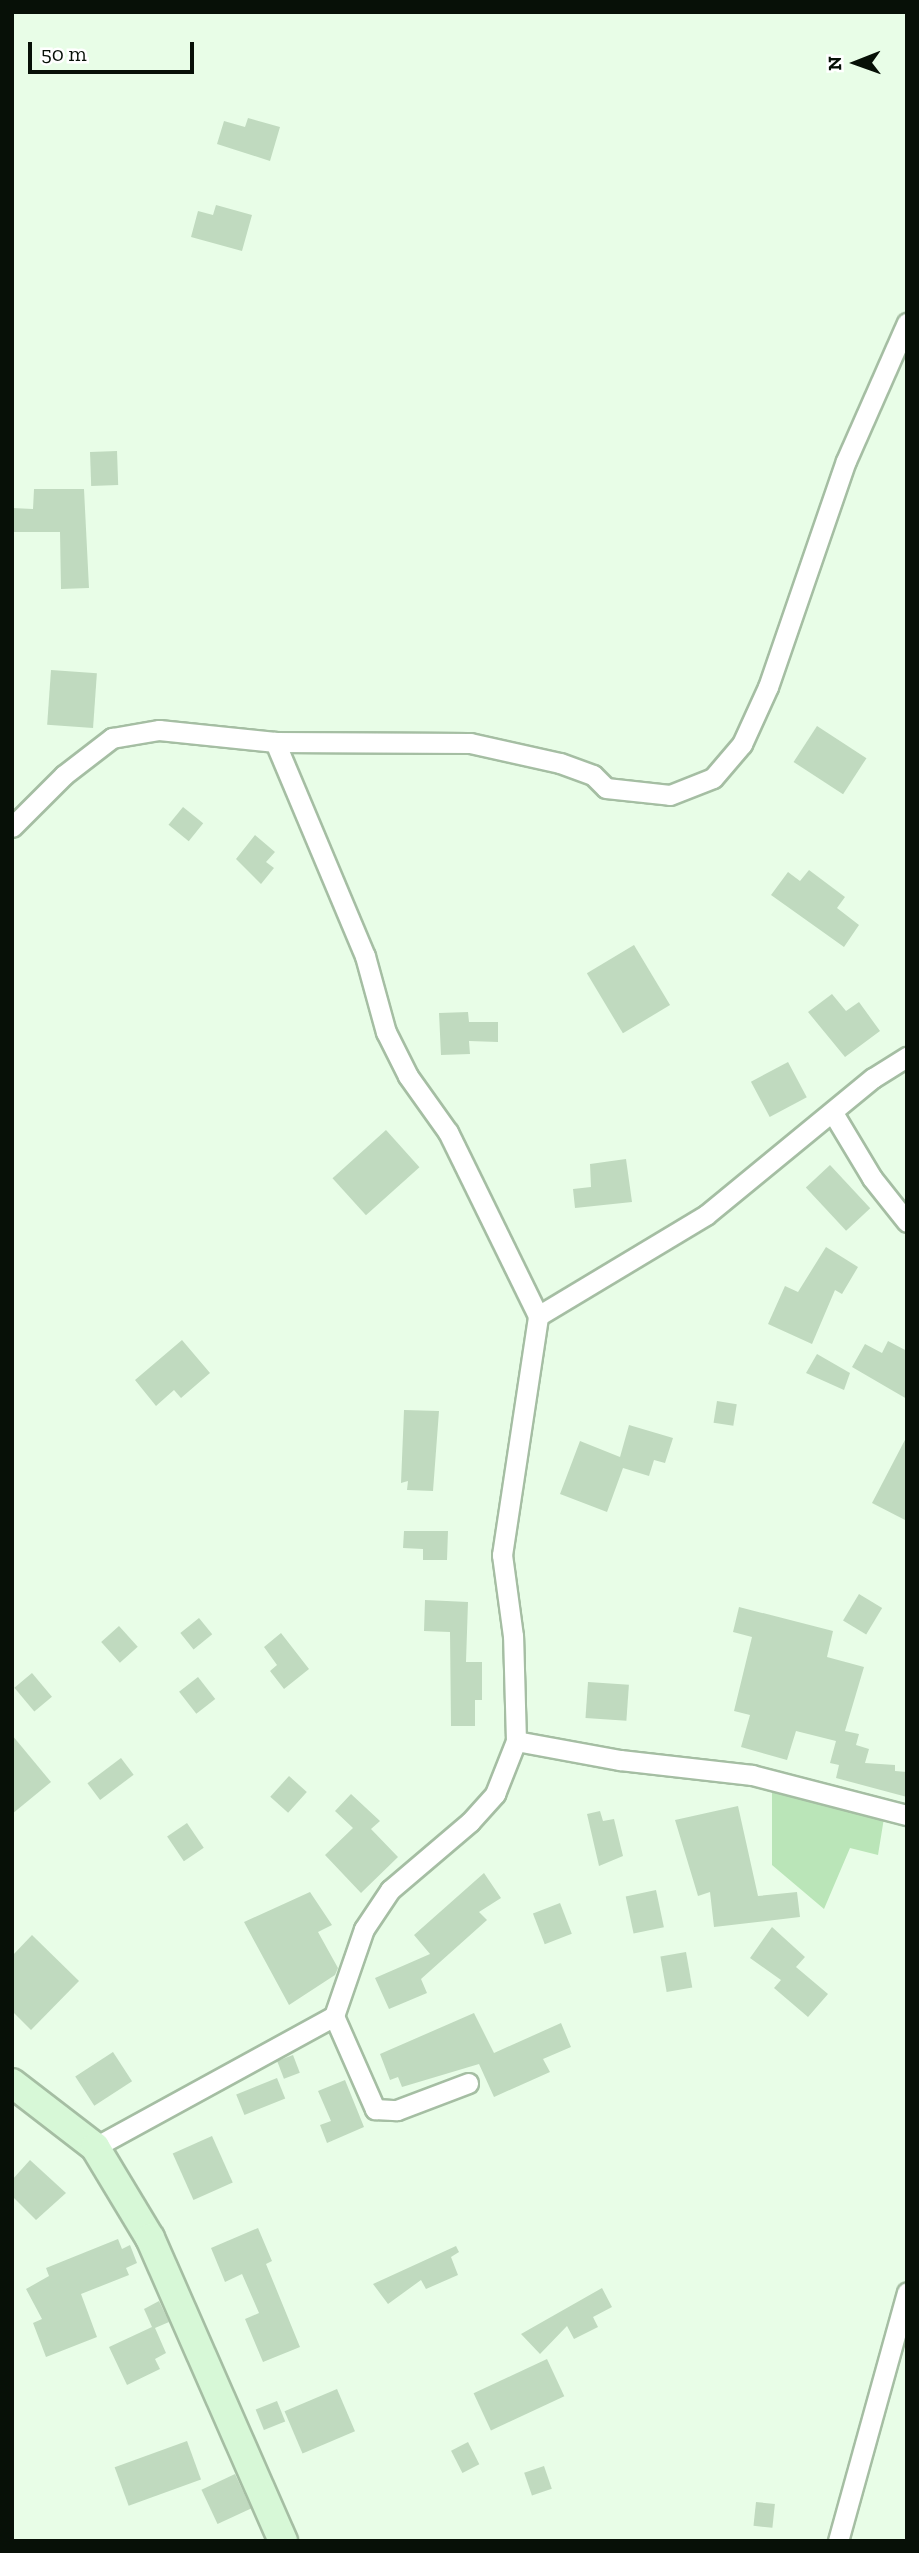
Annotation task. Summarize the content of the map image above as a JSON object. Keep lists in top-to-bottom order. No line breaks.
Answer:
{"scale_bar":"50 m","north":"left"}
